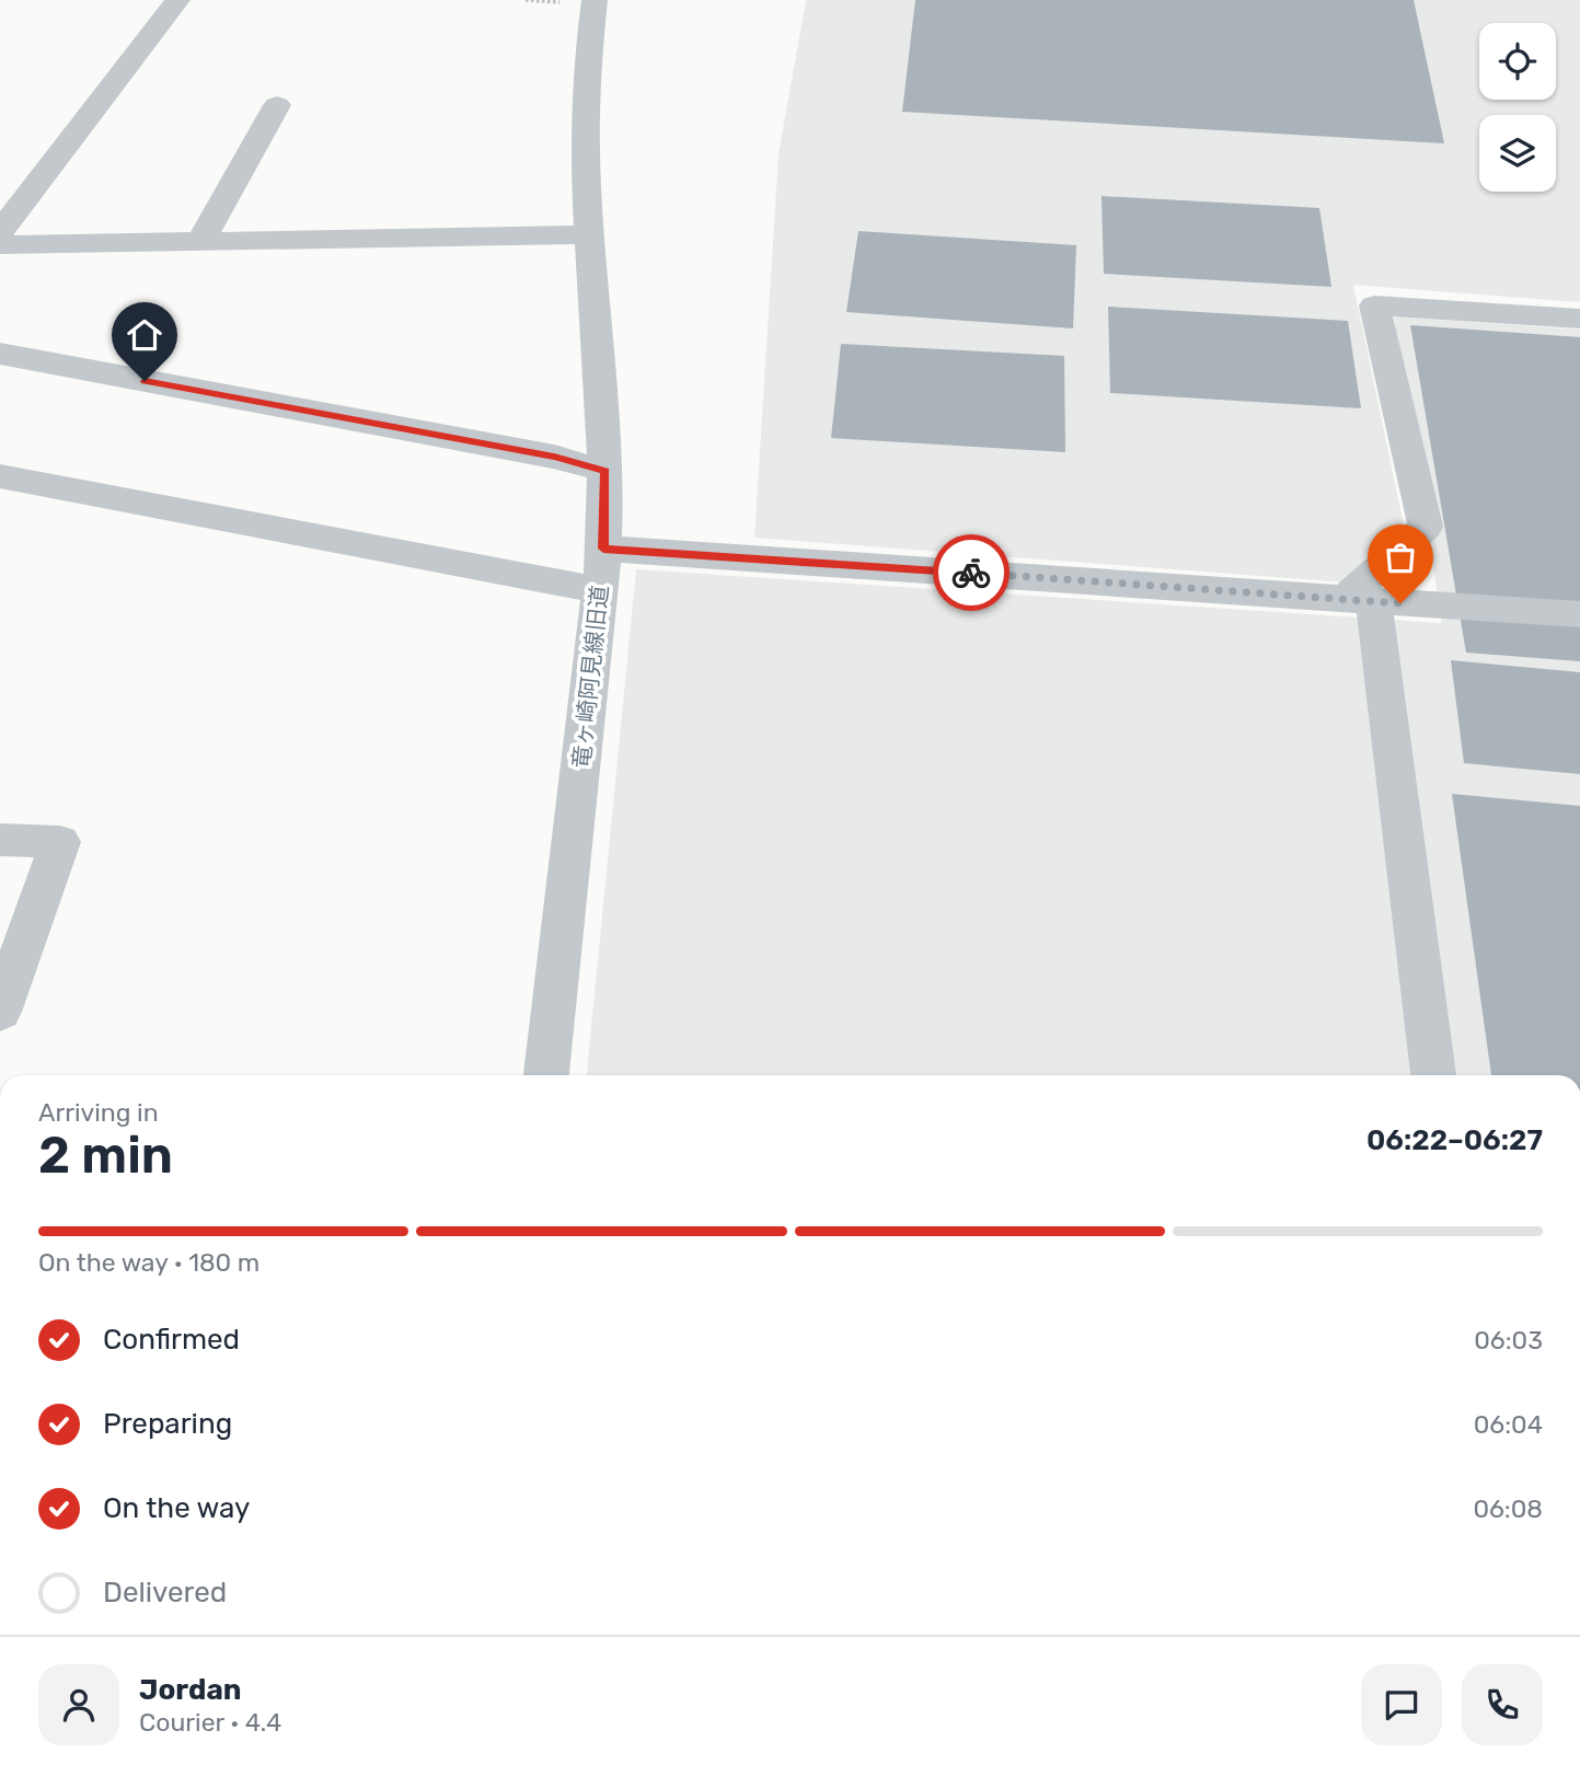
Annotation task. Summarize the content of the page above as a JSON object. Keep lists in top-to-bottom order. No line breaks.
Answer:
{"streets":{"street":["竜ヶ崎阿見線旧道"]},"page":{"heading":["2 min","Arriving in","06:22–06:27"],"panel":["Jordan","Courier · 4.4"],"bar":"On the way · 180 m","list":[["Confirmed","06:03"],["Preparing","06:04"],["On the way","06:08"],"Delivered"]}}
